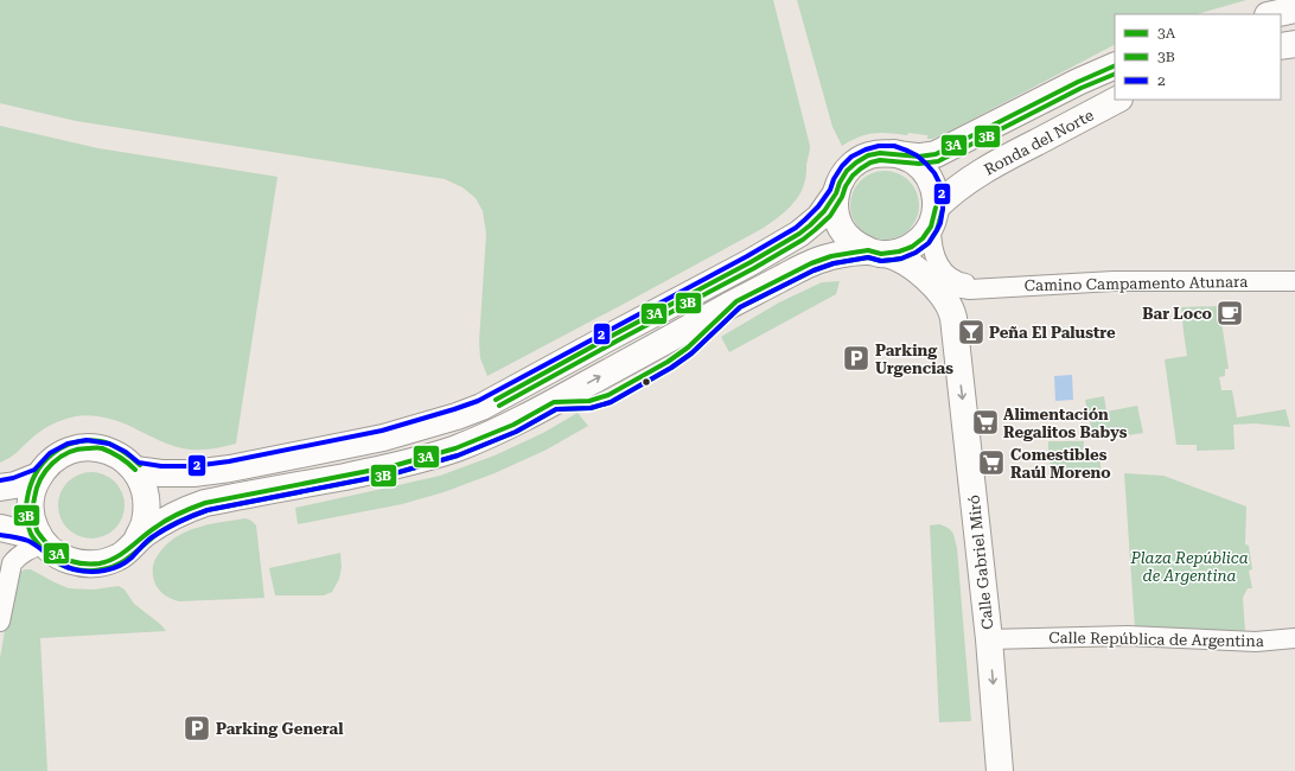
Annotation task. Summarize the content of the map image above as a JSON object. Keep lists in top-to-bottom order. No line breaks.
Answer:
{"streets":{"main road":["Ronda del Norte","Calle Gabriel Miró"],"street":["Camino Campamento Atunara","Calle República de Argentina"]},"crossings":[["Ronda del Norte","Camino Campamento Atunara"],["Ronda del Norte","Calle Gabriel Miró"],["Camino Campamento Atunara","Calle Gabriel Miró"],["Calle Gabriel Miró","Calle República de Argentina"]],"one_way":["Calle Gabriel Miró"],"parks":["Plaza República de Argentina"],"places":{"cafe":["Bar Loco"],"bar":["Peña El Palustre"],"parking":["Parking Urgencias","Parking General"],"supermarket":["Alimentación Regalitos Babys","Comestibles Raúl Moreno"]},"lines":["transit line 3A","transit line 3B","transit line 2"],"legend":["3A","3B","2"]}
